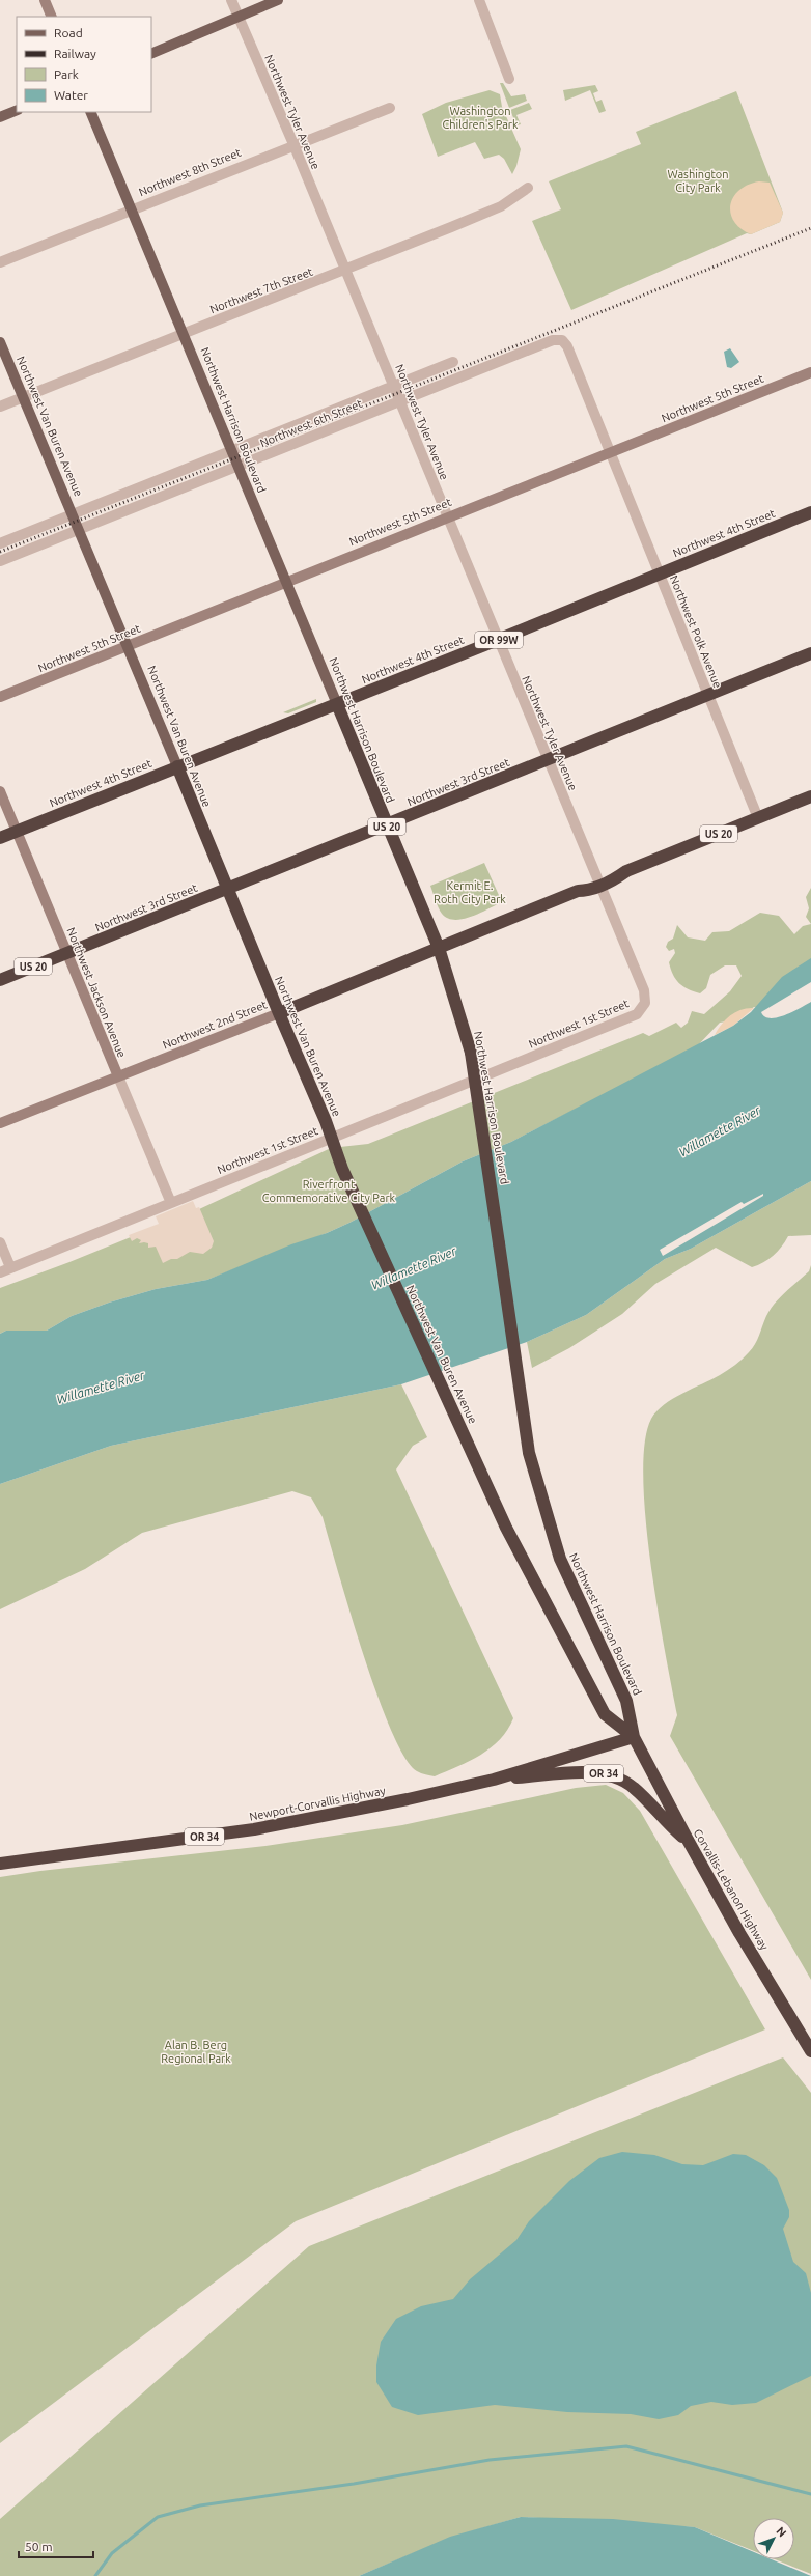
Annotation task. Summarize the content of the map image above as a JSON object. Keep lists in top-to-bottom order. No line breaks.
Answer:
{"streets":{"highway":["Northwest Harrison Boulevard","Northwest Van Buren Avenue","Northwest 4th Street","OR 99W","Northwest 3rd Street","US 20","Northwest 2nd Street","OR 34","Newport-Corvallis Highway","Corvallis-Lebanon Highway"],"street":["Northwest Tyler Avenue","Northwest 8th Street","Northwest 7th Street","Northwest 5th Street","Northwest 6th Street","Northwest Polk Avenue","Northwest Jackson Avenue","Northwest 1st Street"]},"crossings":[["Northwest Tyler Avenue","Northwest 8th Street"],["Northwest Tyler Avenue","Northwest 7th Street"],["Northwest Tyler Avenue","Northwest 5th Street"],["Northwest Tyler Avenue","Northwest 6th Street"],["Northwest Tyler Avenue","Northwest 4th Street"],["Northwest Tyler Avenue","Northwest 3rd Street"],["Northwest Tyler Avenue","Northwest 1st Street"],["Northwest Tyler Avenue","Northwest 2nd Street"],["Northwest 8th Street","Northwest Harrison Boulevard"],["Northwest 7th Street","Northwest Harrison Boulevard"],["Northwest 7th Street","Northwest Van Buren Avenue"],["Northwest 5th Street","Northwest Harrison Boulevard"],["Northwest 5th Street","Northwest Van Buren Avenue"],["Northwest 5th Street","Northwest Polk Avenue"],["Northwest Harrison Boulevard","Northwest 6th Street"],["Northwest Harrison Boulevard","Northwest Van Buren Avenue"],["Northwest Harrison Boulevard","Northwest 4th Street"],["Northwest Harrison Boulevard","Northwest 3rd Street"],["Northwest Harrison Boulevard","Northwest 2nd Street"],["Northwest Harrison Boulevard","Newport-Corvallis Highway"],["Northwest Harrison Boulevard","Corvallis-Lebanon Highway"],["Northwest 6th Street","Northwest Van Buren Avenue"],["Northwest 6th Street","Northwest Polk Avenue"],["Northwest Van Buren Avenue","Northwest 4th Street"],["Northwest Van Buren Avenue","Northwest 3rd Street"],["Northwest Van Buren Avenue","Northwest 1st Street"],["Northwest Van Buren Avenue","Northwest 2nd Street"],["Northwest Van Buren Avenue","Newport-Corvallis Highway"],["Northwest Van Buren Avenue","Corvallis-Lebanon Highway"],["Northwest 4th Street","Northwest Polk Avenue"],["Northwest 4th Street","Northwest Jackson Avenue"],["Northwest Polk Avenue","Northwest 3rd Street"],["Northwest Polk Avenue","Northwest 2nd Street"],["Northwest 3rd Street","Northwest Jackson Avenue"],["Northwest Jackson Avenue","Northwest 1st Street"],["Northwest Jackson Avenue","Northwest 2nd Street"],["OR 34","Newport-Corvallis Highway"],["OR 34","Corvallis-Lebanon Highway"],["Newport-Corvallis Highway","Corvallis-Lebanon Highway"]],"water":["Willamette River"],"parks":["Washington Children's Park","Washington City Park","Kermit E. Roth City Park","Riverfront Commemorative City Park","Alan B. Berg Regional Park"],"legend":["Road","Railway","Park","Water"],"scale_bar":"50 m","north":"top right"}
